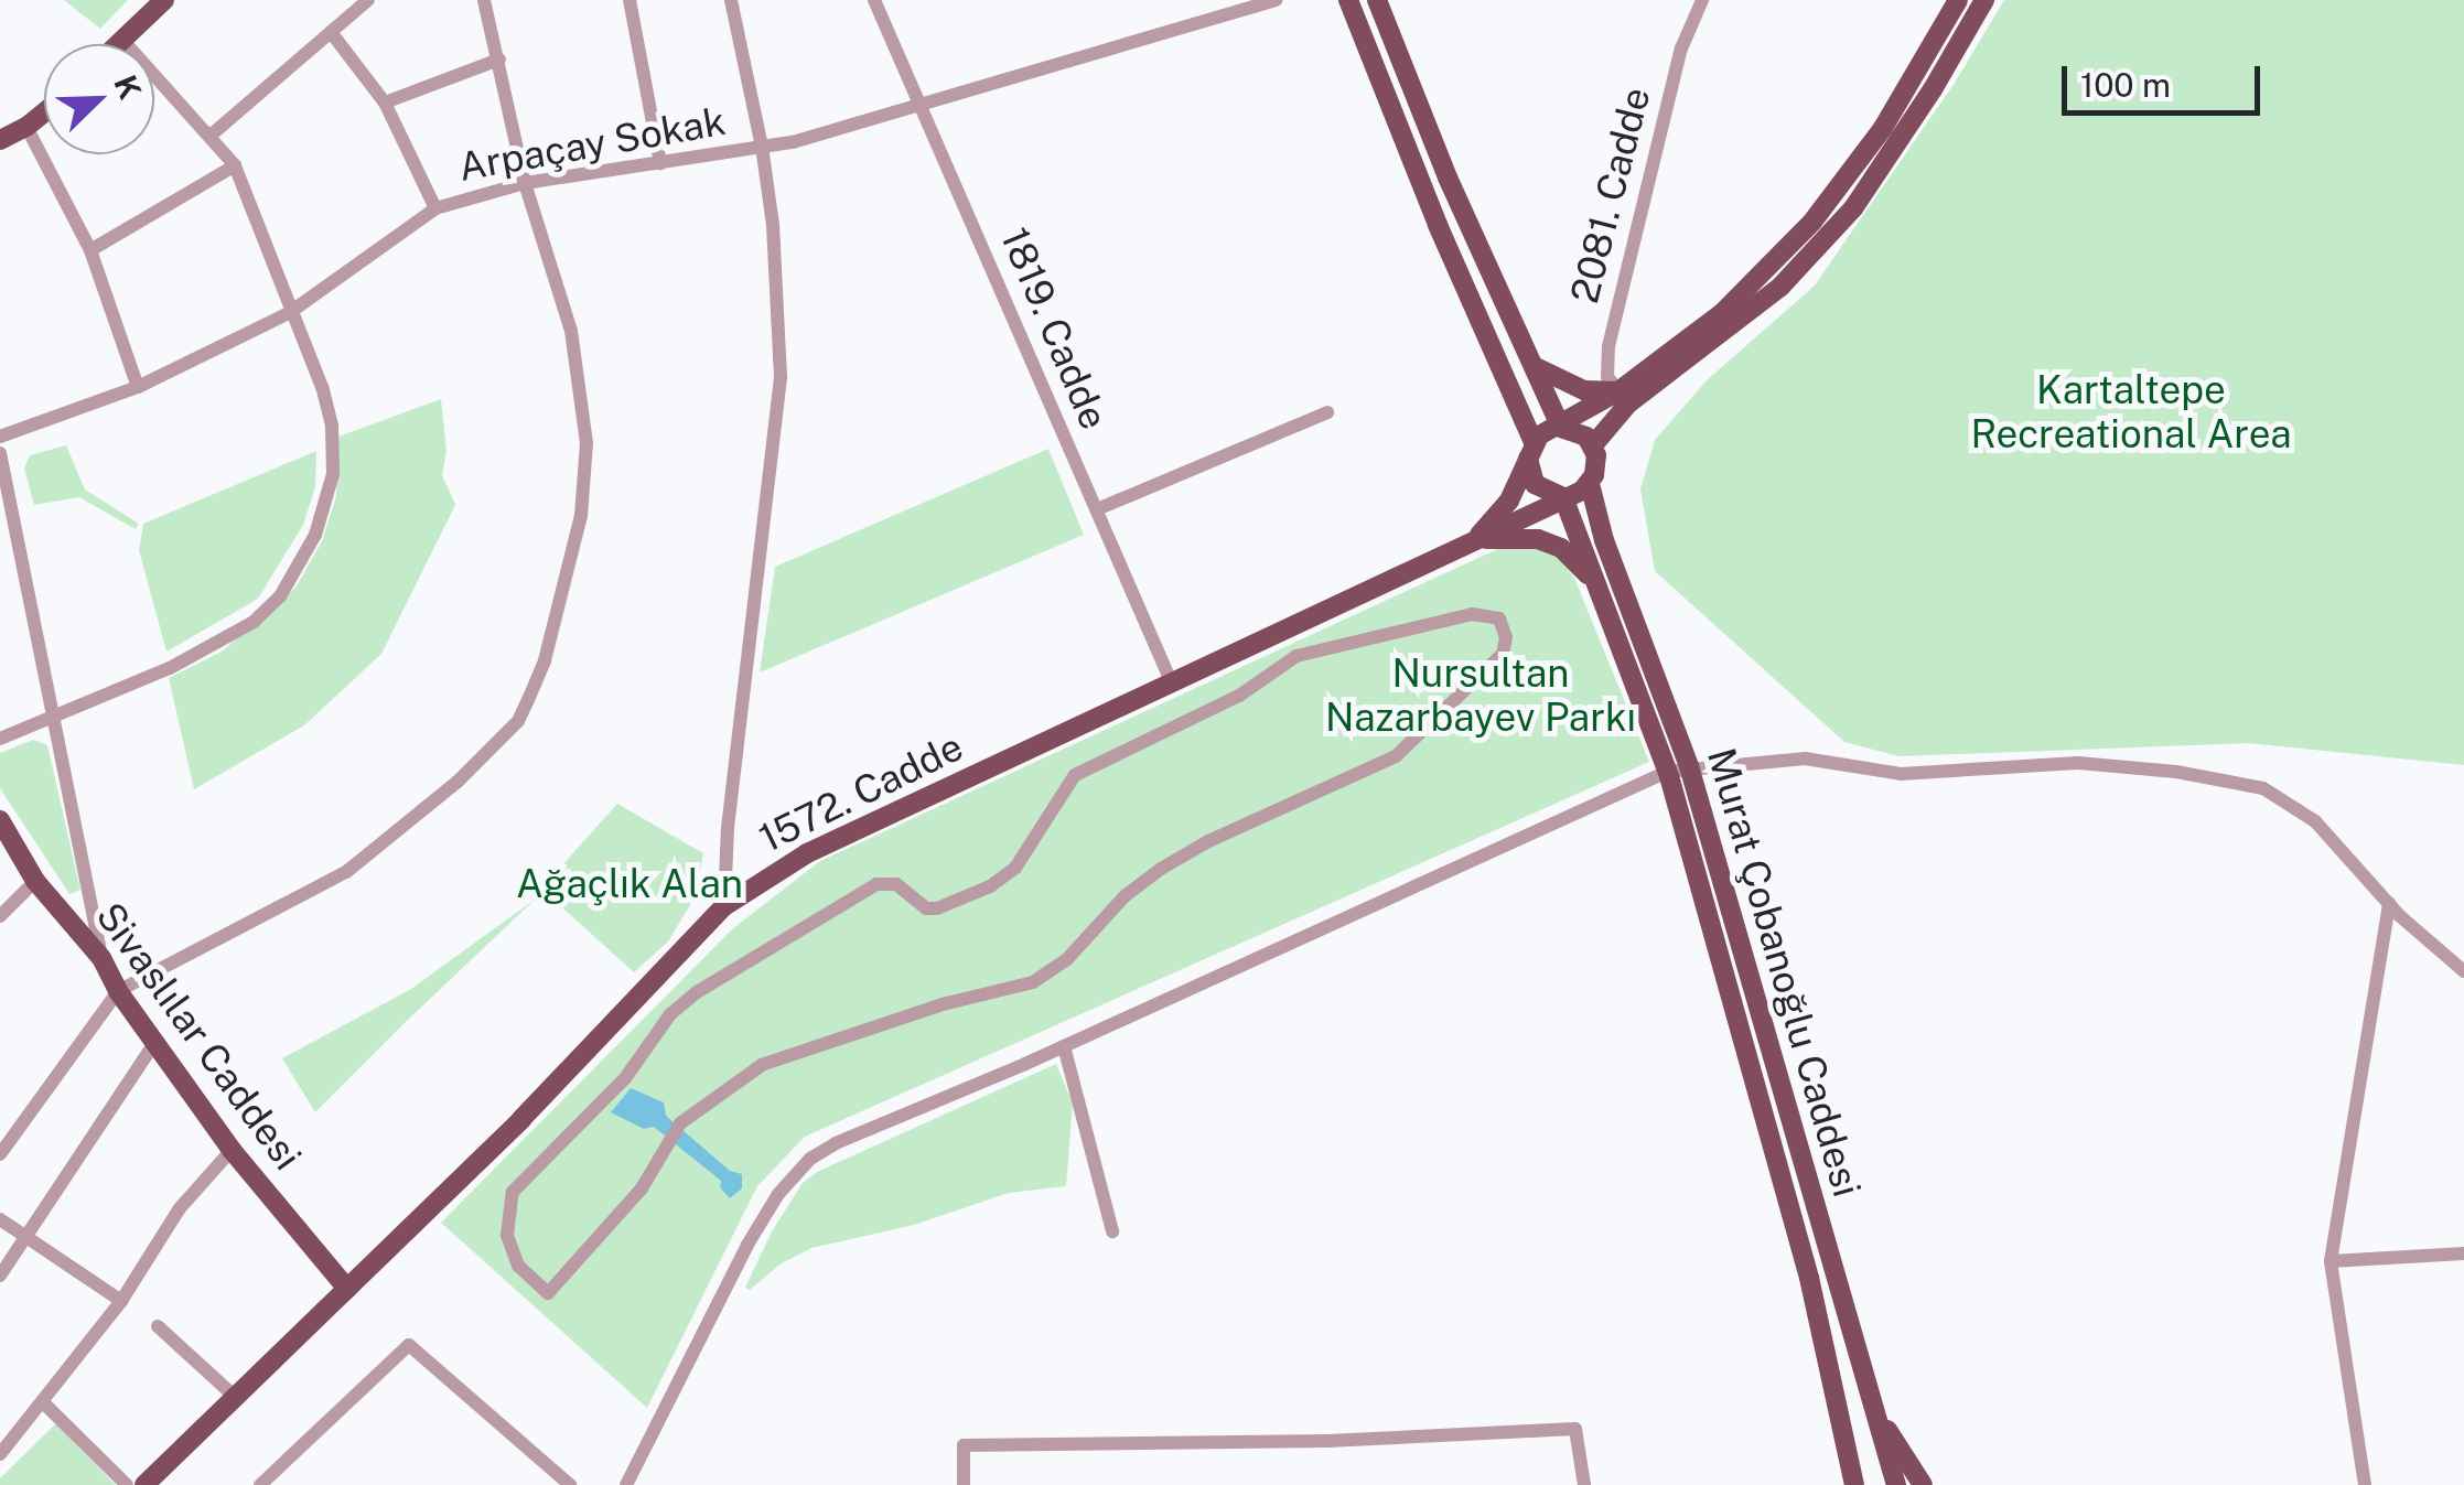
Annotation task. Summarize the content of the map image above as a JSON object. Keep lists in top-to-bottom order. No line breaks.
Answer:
{"streets":{"main road":["1572. Cadde","Murat Çobanoğlu Caddesi","Sivaslılar Caddesi"],"street":["Arpaçay Sokak","2081. Cadde","1819. Cadde"]},"crossings":[["Arpaçay Sokak","1819. Cadde"],["1819. Cadde","1572. Cadde"],["1572. Cadde","Murat Çobanoğlu Caddesi"],["1572. Cadde","Sivaslılar Caddesi"]],"parks":["Kartaltepe Recreational Area","Nursultan Nazarbayev Parkı","Ağaçlık Alan"],"scale_bar":"100 m","north":"top right"}
